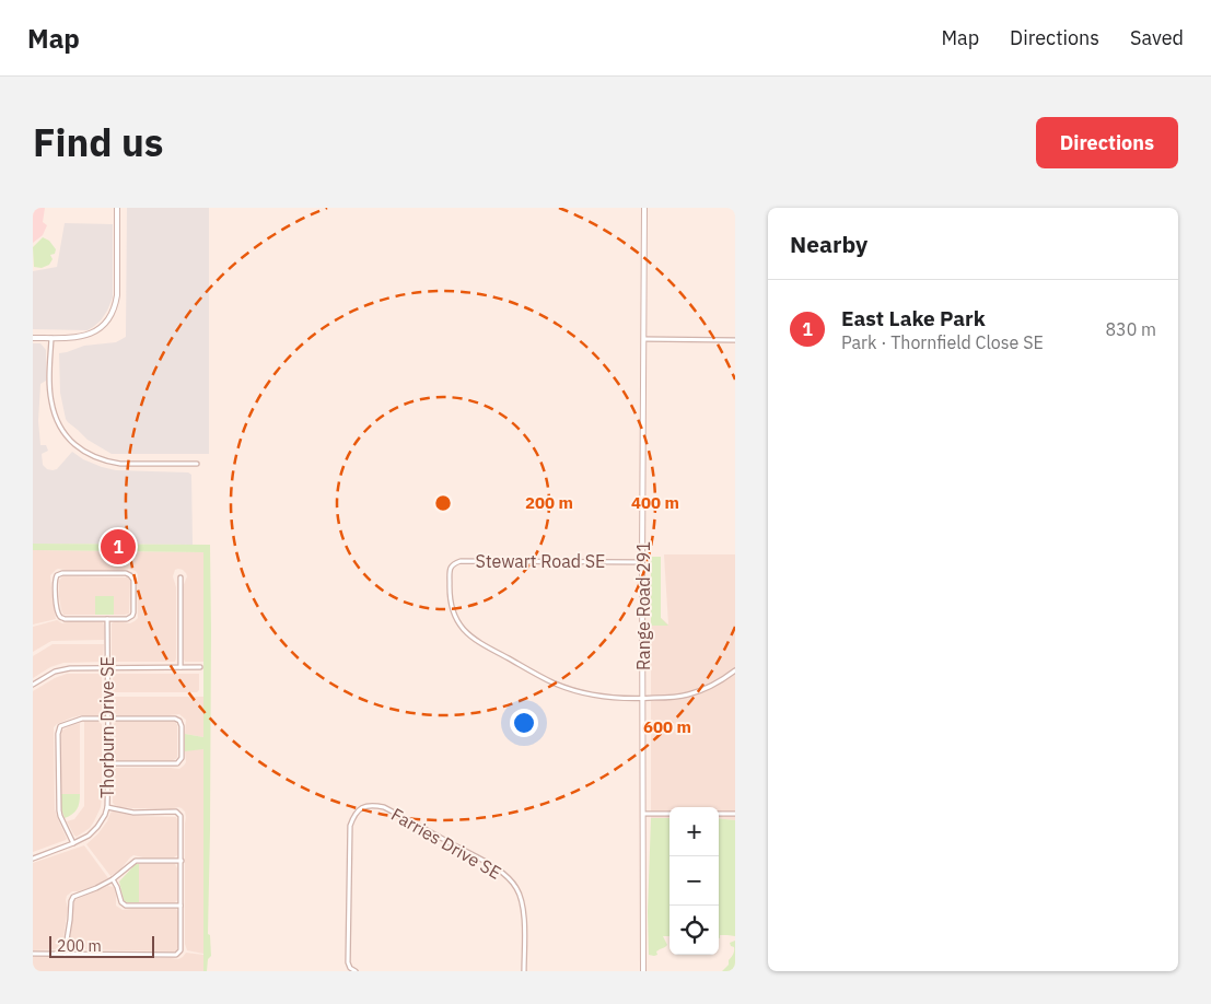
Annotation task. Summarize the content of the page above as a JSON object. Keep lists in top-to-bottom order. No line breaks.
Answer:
{"streets":{"street":["Stewart Road SE","Range Road 291","Thorburn Drive SE","Farries Drive SE"]},"crossings":[["Stewart Road SE","Range Road 291"]],"scale_bar":"200 m","page":{"header":"Map","nav":["Map","Directions","Saved"],"title":"Find us","buttons":"Directions","heading":"Nearby","list":[{"mark":"1","name":"East Lake Park","note":"Park · Thornfield Close SE","value":"830 m"}],"pins":"1","map_buttons":["+","−"],"scale":"200 m"},"rings":["200 m","400 m","600 m"]}
